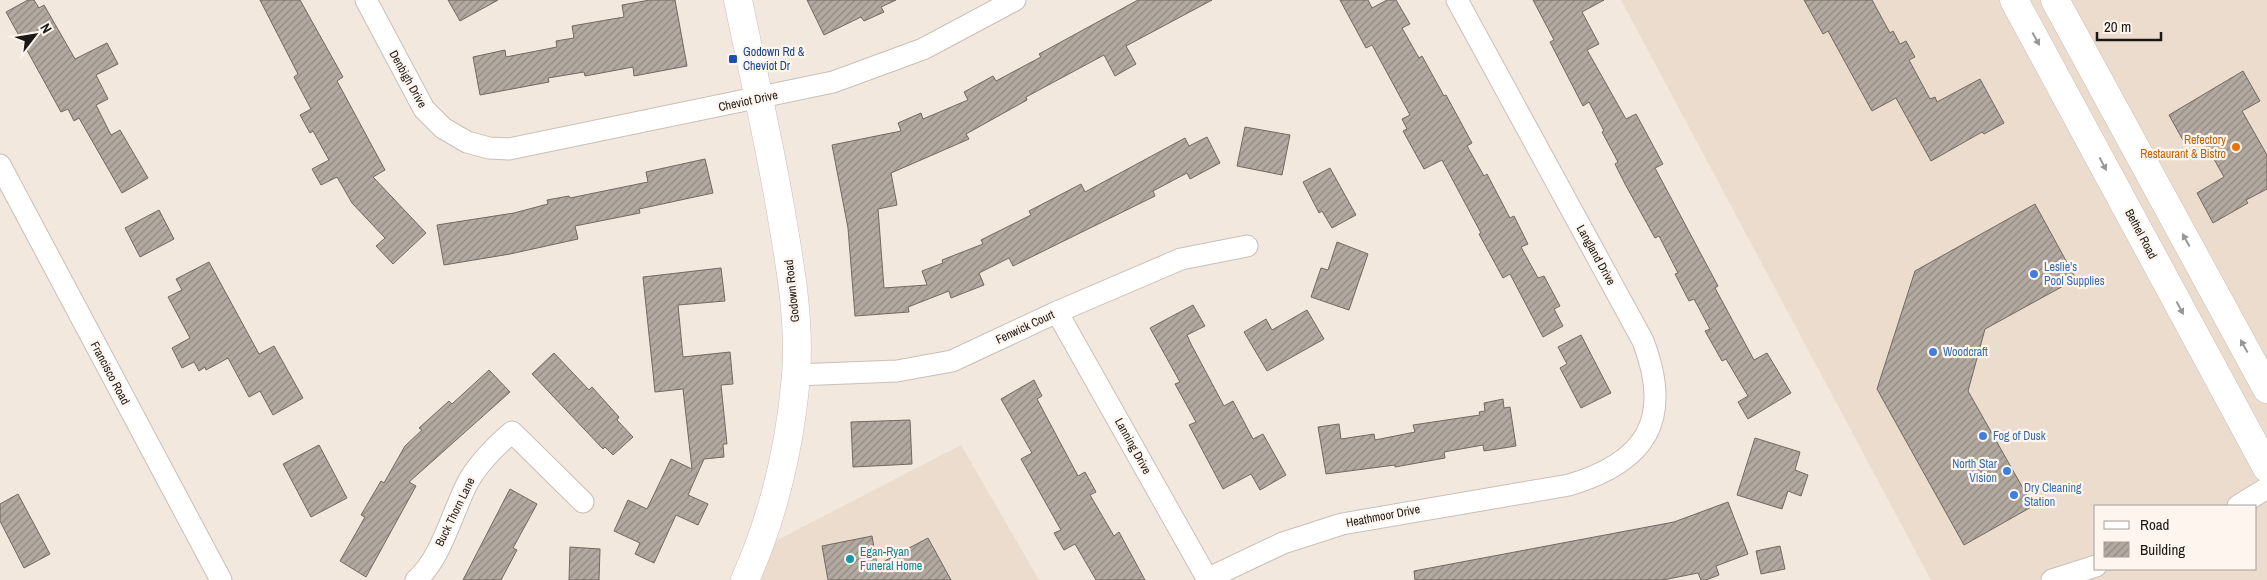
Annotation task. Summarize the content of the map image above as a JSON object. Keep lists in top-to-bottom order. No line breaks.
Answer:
{"streets":{"main road":["Bethel Road","Godown Road"],"street":["Denbigh Drive","Cheviot Drive","Langland Drive","Fenwick Court","Francisco Road","Lanning Drive","Buck Thorn Lane","Heathmoor Drive"]},"crossings":[["Denbigh Drive","Cheviot Drive"],["Cheviot Drive","Godown Road"],["Langland Drive","Heathmoor Drive"],["Godown Road","Fenwick Court"],["Fenwick Court","Lanning Drive"],["Lanning Drive","Heathmoor Drive"]],"places":{"transit":["Godown Rd & Cheviot Dr"],"other":["Refectory Restaurant & Bistro","Leslie's Pool Supplies","Woodcraft","Fog of Dusk","North Star Vision","Dry Cleaning Station","Egan-Ryan Funeral Home"]},"legend":["Road","Building"],"scale_bar":"20 m","north":"top right"}
